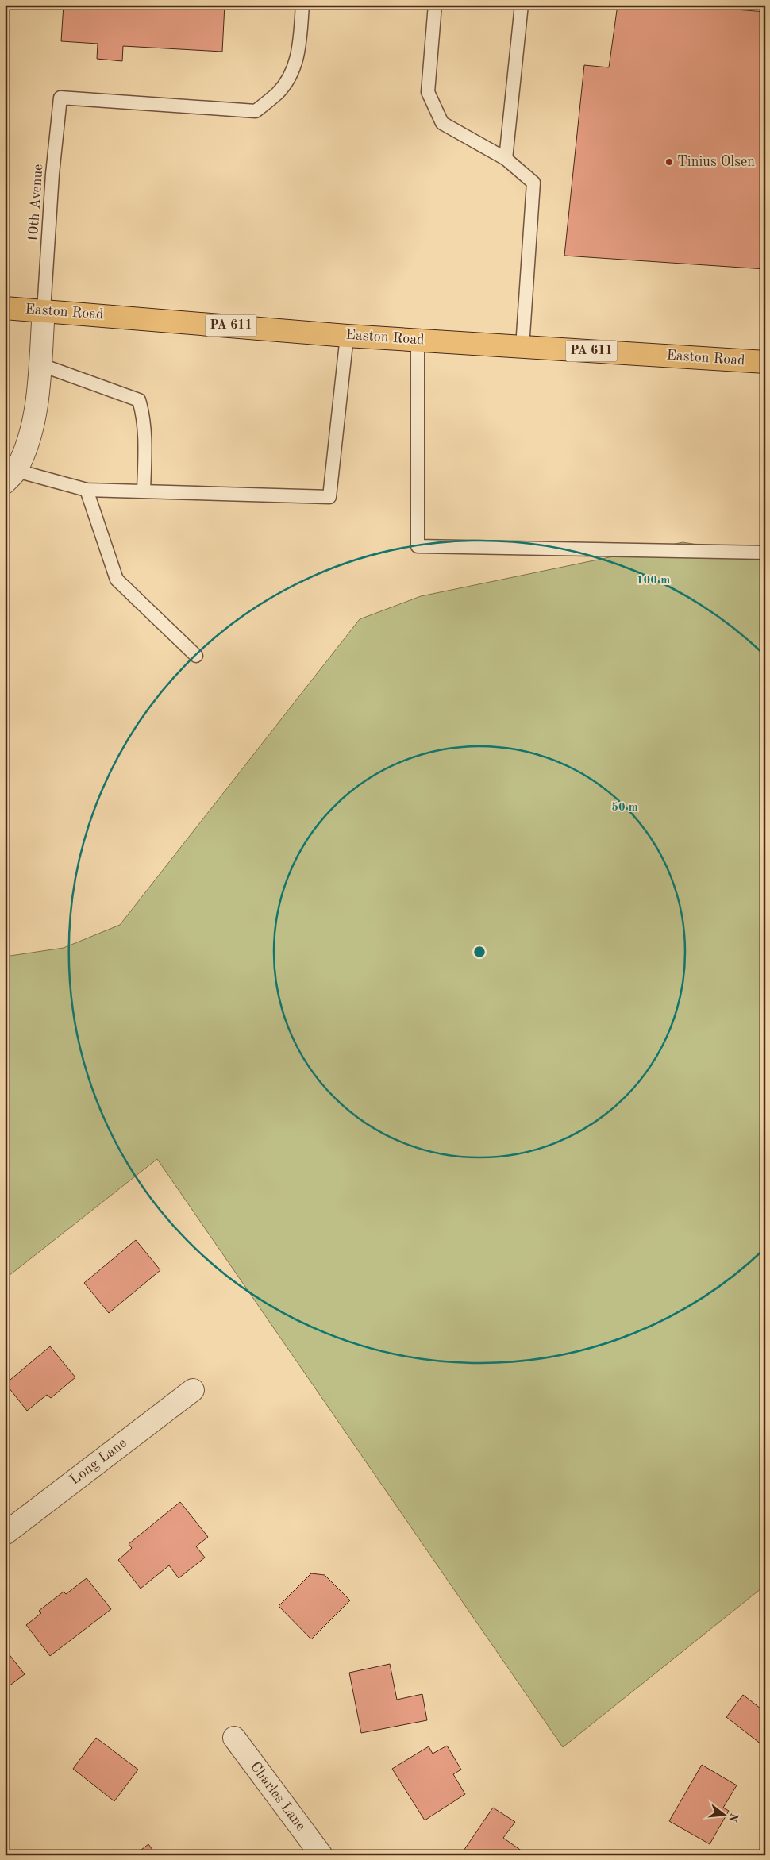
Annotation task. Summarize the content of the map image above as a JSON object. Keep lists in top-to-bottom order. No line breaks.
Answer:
{"streets":{"highway":["Easton Road","PA 611"],"street":["Long Lane","Charles Lane"],"lane":["10th Avenue"]},"crossings":[["10th Avenue","Easton Road"]],"places":["Tinius Olsen"],"north":"right","rings":["100 m","50 m"]}
